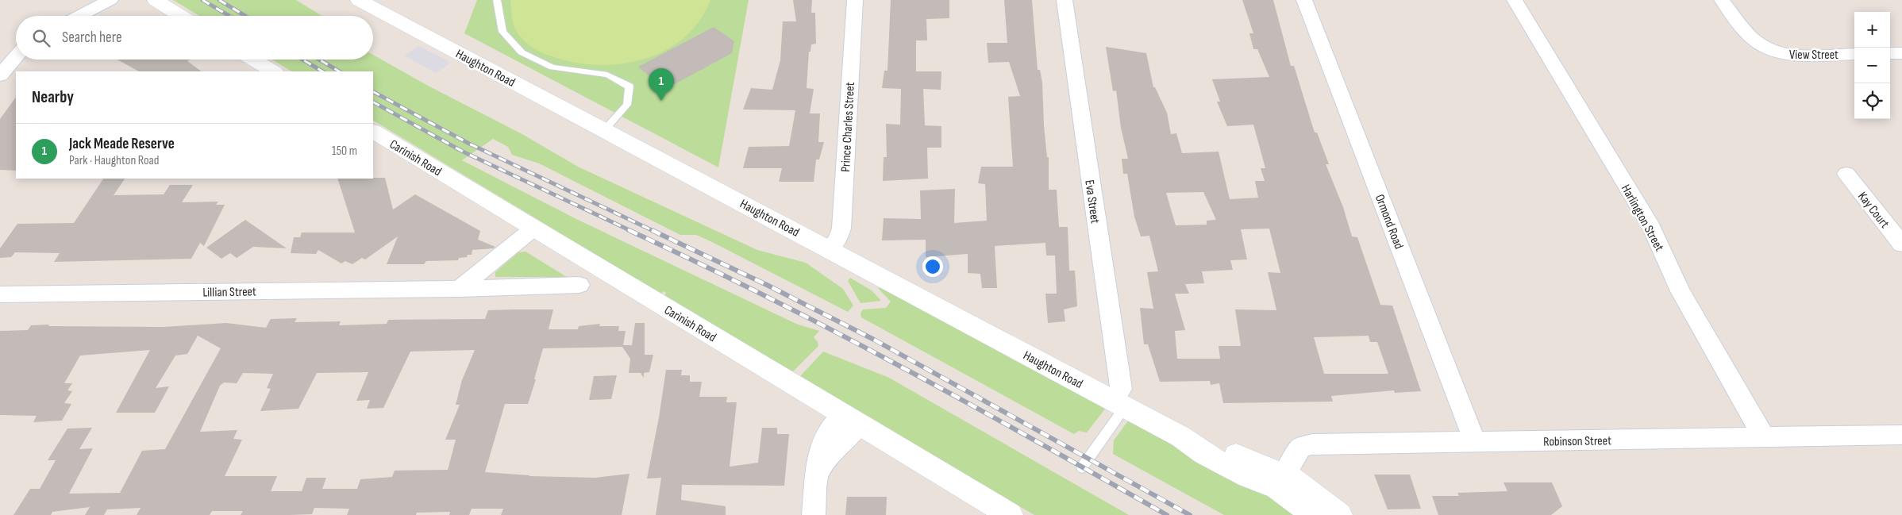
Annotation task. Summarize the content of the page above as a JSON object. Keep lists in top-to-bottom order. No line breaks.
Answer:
{"streets":{"street":["View Street","Haughton Road","Prince Charles Street","Carinish Road","Eva Street","Kay Court","Harlington Street","Ormond Road","Lillian Street","Robinson Street"]},"crossings":[["Haughton Road","Prince Charles Street"],["Haughton Road","Eva Street"],["Haughton Road","Robinson Street"],["Harlington Street","Robinson Street"],["Ormond Road","Robinson Street"]],"page":{"map_buttons":["+","−"],"search":"Search here","pins":"1","heading":"Nearby","list":[{"mark":"1","name":"Jack Meade Reserve","note":"Park · Haughton Road","value":"150 m"}]}}
